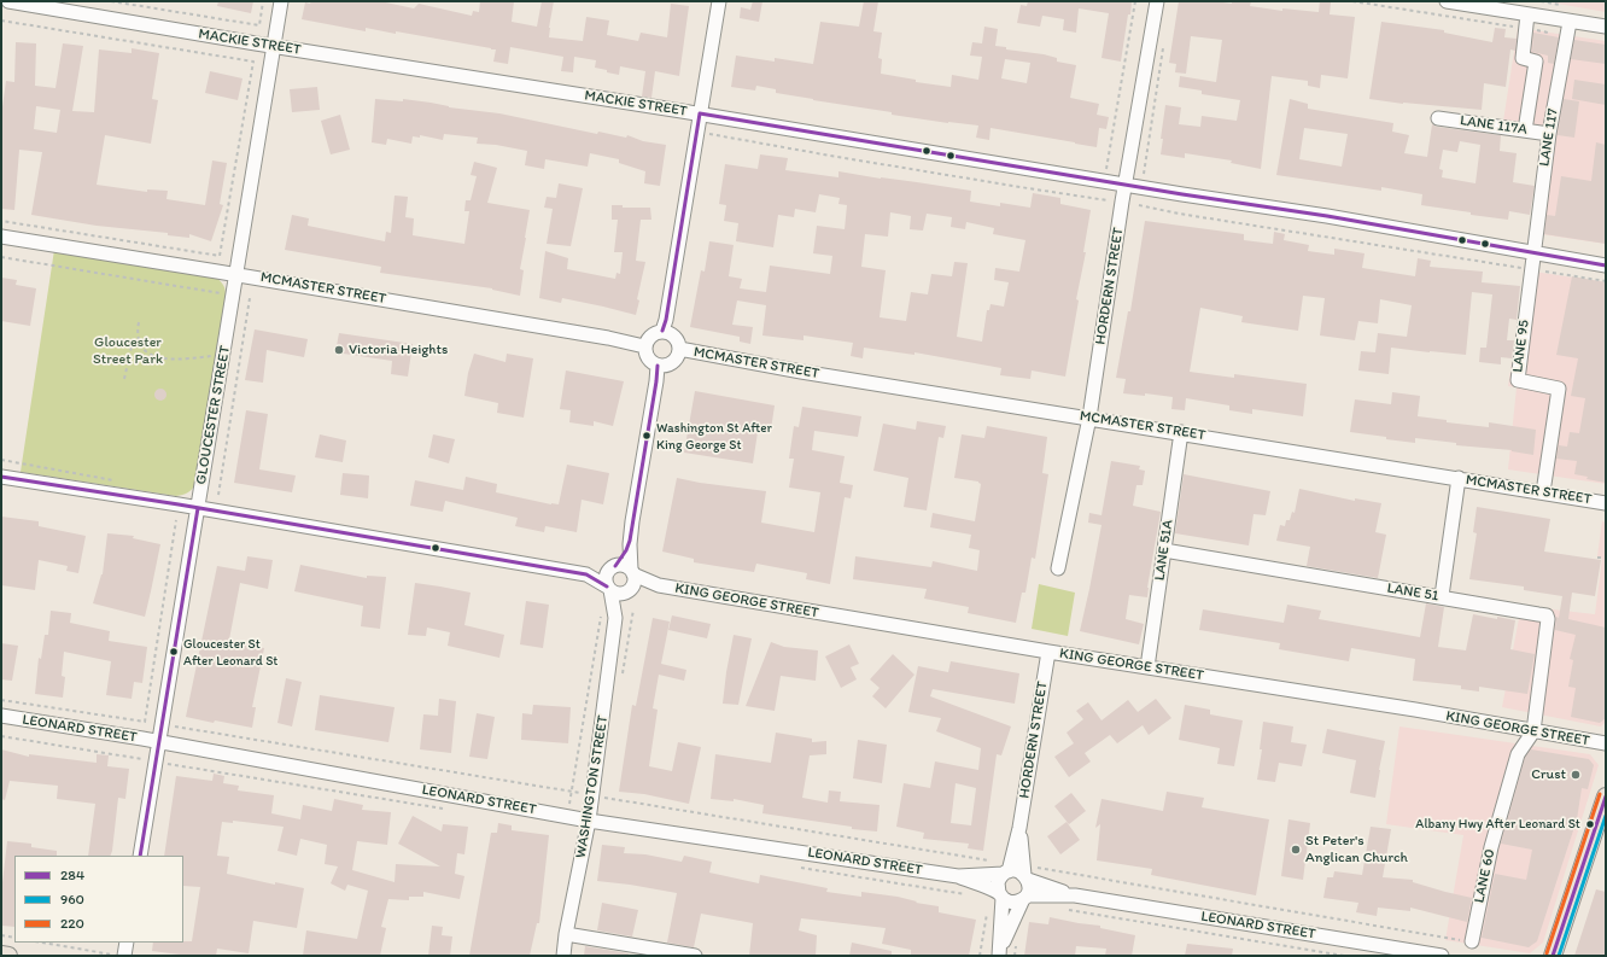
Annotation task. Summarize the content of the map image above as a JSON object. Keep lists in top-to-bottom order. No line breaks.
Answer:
{"streets":{"street":["MACKIE STREET","LANE 117A","LANE 117","HORDERN STREET","MCMASTER STREET","LANE 95","GLOUCESTER STREET","LANE 51A","LANE 51","KING GEORGE STREET","LEONARD STREET","WASHINGTON STREET","LANE 60"]},"crossings":[["MACKIE STREET","LANE 117"],["MACKIE STREET","HORDERN STREET"],["MACKIE STREET","LANE 95"],["MACKIE STREET","GLOUCESTER STREET"],["LANE 117A","LANE 117"],["LANE 117","LANE 95"],["HORDERN STREET","MCMASTER STREET"],["HORDERN STREET","KING GEORGE STREET"],["HORDERN STREET","LEONARD STREET"],["MCMASTER STREET","LANE 95"],["MCMASTER STREET","GLOUCESTER STREET"],["MCMASTER STREET","LANE 51A"],["GLOUCESTER STREET","LEONARD STREET"],["LANE 51A","LANE 51"],["LANE 51A","KING GEORGE STREET"],["LANE 51","KING GEORGE STREET"],["LANE 51","LANE 60"],["KING GEORGE STREET","WASHINGTON STREET"],["KING GEORGE STREET","LANE 60"],["LEONARD STREET","WASHINGTON STREET"]],"parks":["Gloucester Street Park"],"places":["Victoria Heights","Washington St After King George St","Gloucester St After Leonard St","Crust","Albany Hwy After Leonard St","St Peter's Anglican Church"],"lines":["transit line 284","transit line 220","transit line 960"],"legend":["284","960","220"]}
